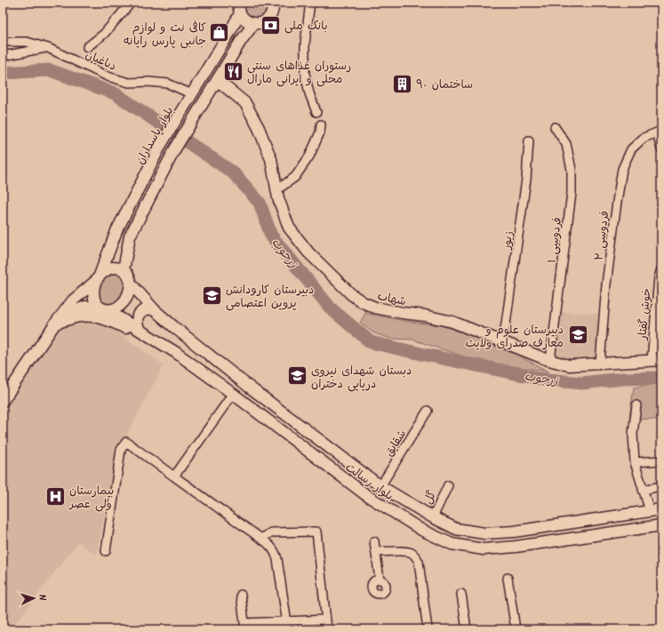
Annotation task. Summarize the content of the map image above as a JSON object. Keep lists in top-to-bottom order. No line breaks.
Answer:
{"streets":{"main road":["بلوار پاسداران","شهاب","بلوار رسالت"],"street":["دباغیان","فردوسی ۲","زیور","فردوسی ۱","خوش گفتار","شقایق","گل"]},"crossings":[["دباغیان","بلوار پاسداران"],["بلوار پاسداران","بلوار رسالت"],["فردوسی ۲","شهاب"],["زیور","شهاب"],["فردوسی ۱","شهاب"],["شهاب","خوش گفتار"],["شقایق","بلوار رسالت"],["بلوار رسالت","گل"]],"water":["زرجوب"],"places":{"bank":["بانک ملی"],"shop":["کافی نت و لوازم جانبی پارس رایانه"],"restaurant":["رستوران غذاهای سنتی محلی و ایرانی مارال"],"building":["ساختمان ۹۰"],"school or university":["دبیرستان کارودانش پروین اعتصامی","دبیرستان علوم و معارف صدرای ولایت","دبستان شهدای نیروی دریایی دختران"],"hospital":["بیمارستان ولی عصر"]},"north":"right"}
